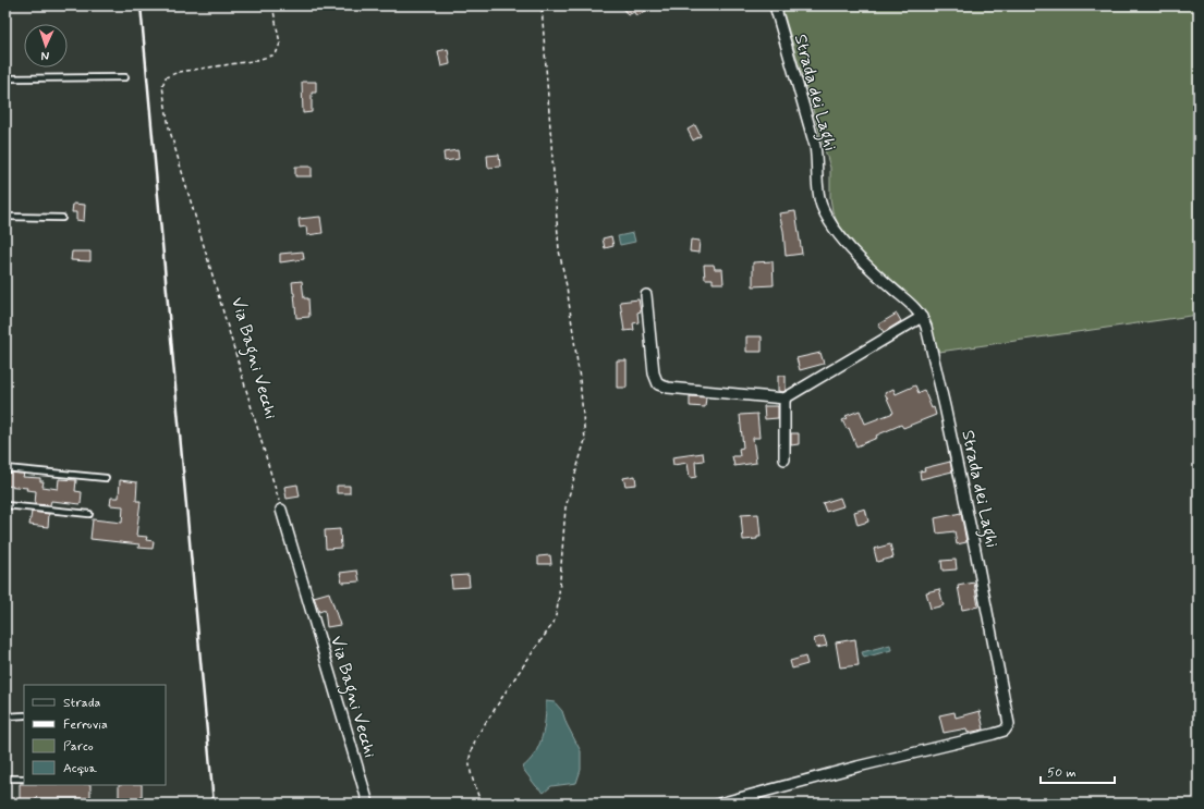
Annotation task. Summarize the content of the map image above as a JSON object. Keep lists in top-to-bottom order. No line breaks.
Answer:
{"streets":{"street":["Strada dei Laghi","Via Bagni Vecchi"]},"legend":["Strada","Ferrovia","Parco","Acqua"],"scale_bar":"50 m","north":"bottom"}
